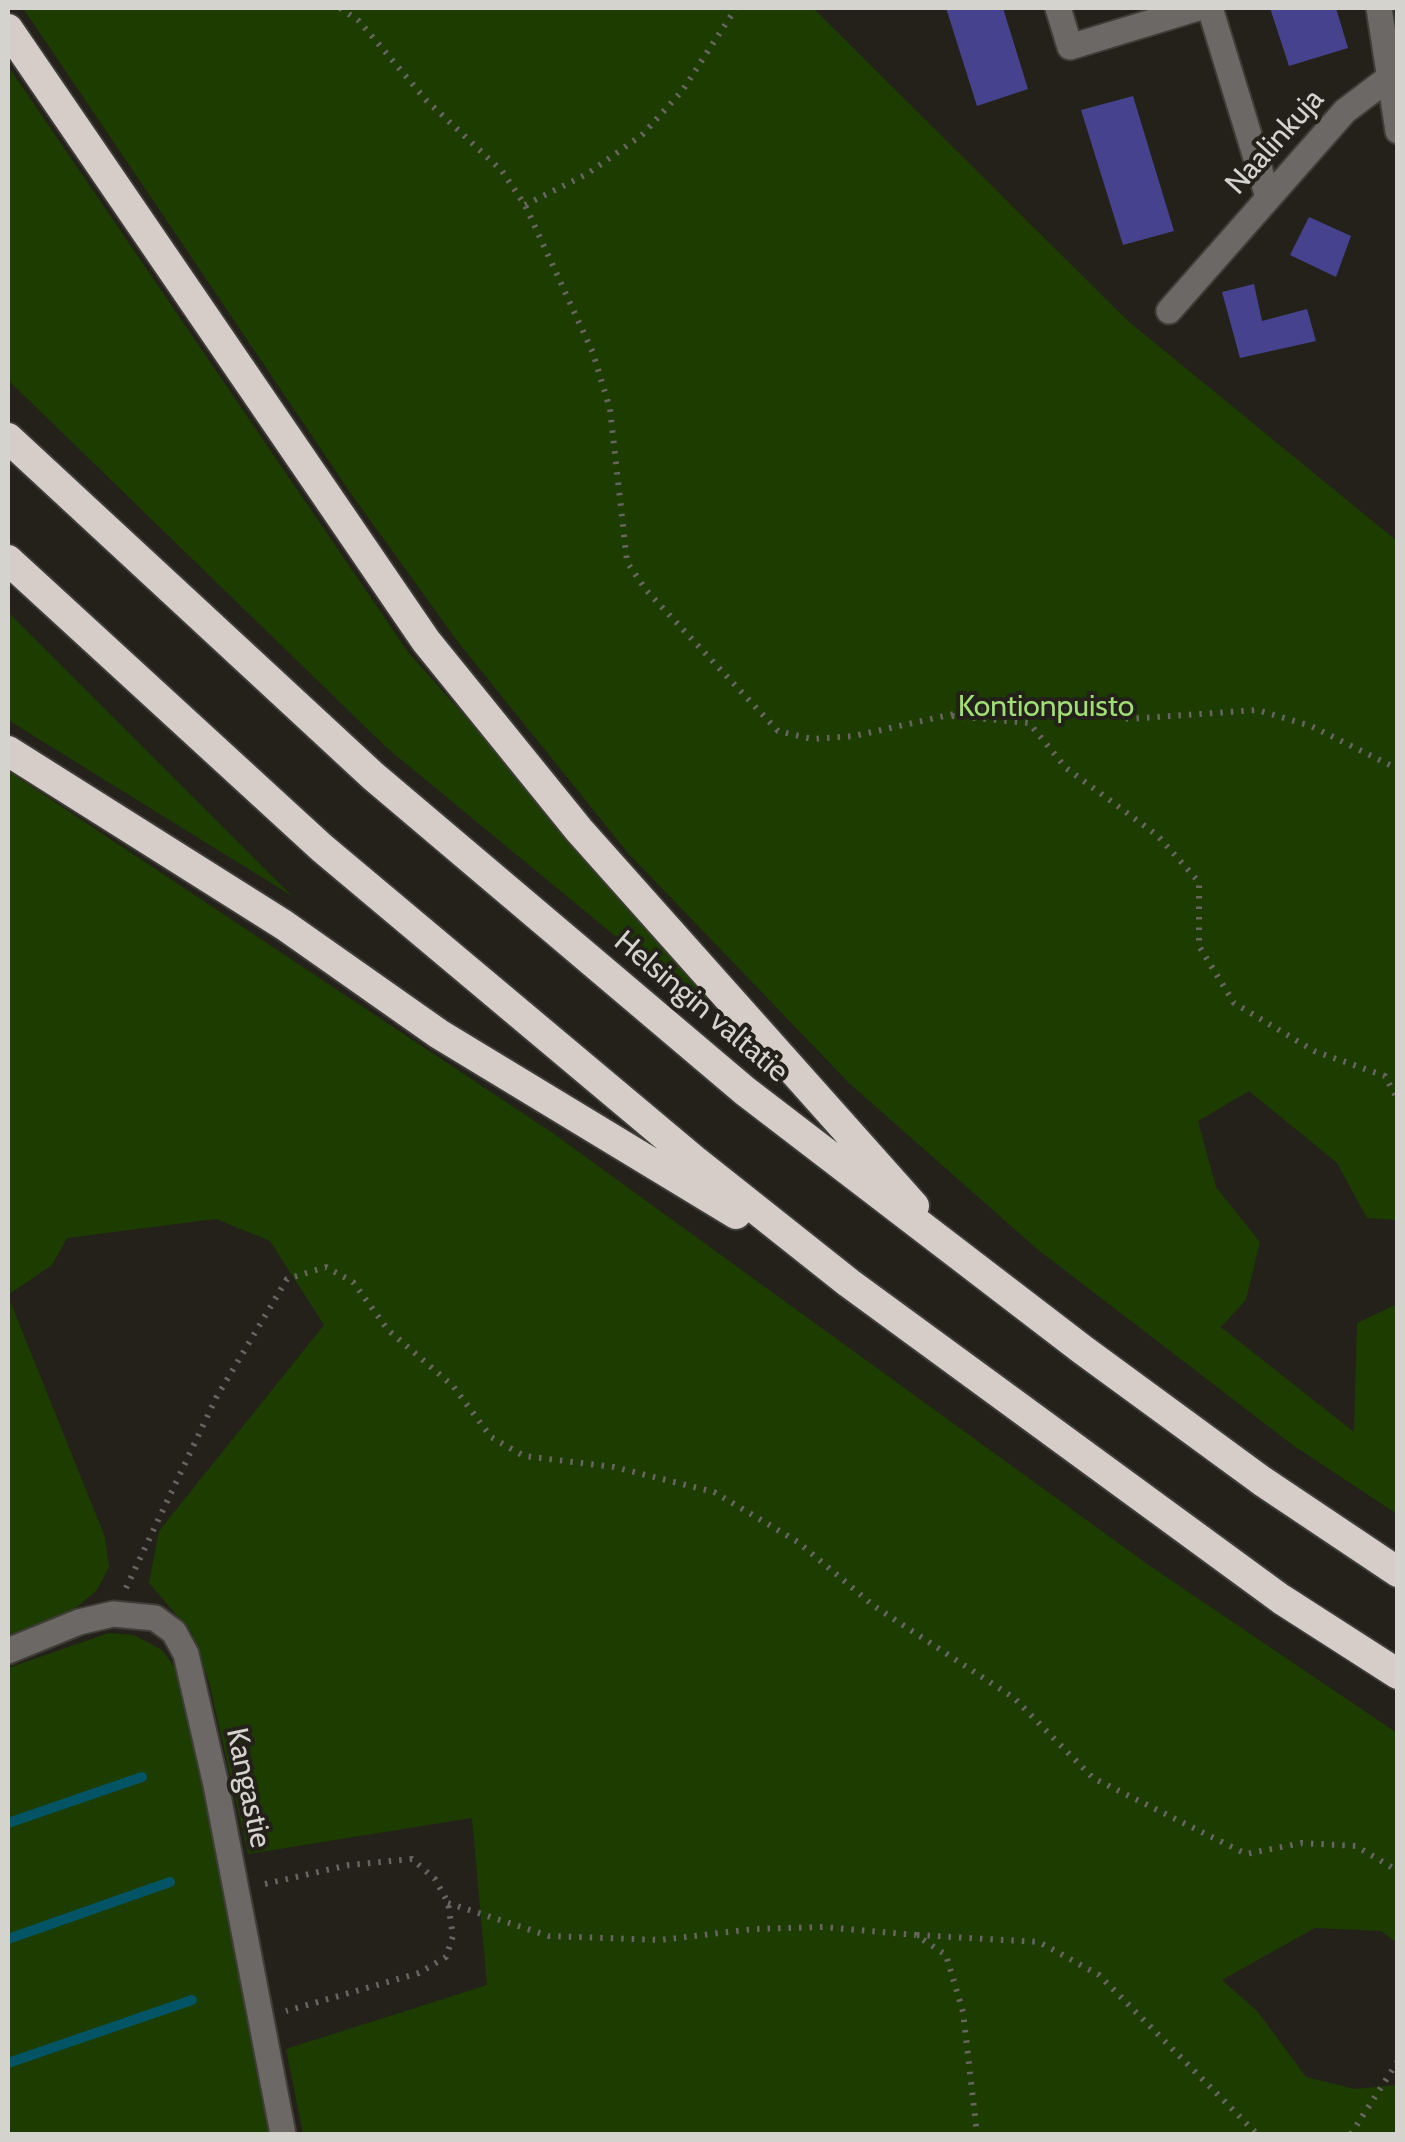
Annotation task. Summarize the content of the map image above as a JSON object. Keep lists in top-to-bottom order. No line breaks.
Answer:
{"streets":{"highway":["Helsingin valtatie"],"street":["Naalinkuja","Kangastie"]},"parks":["Kontionpuisto"]}
